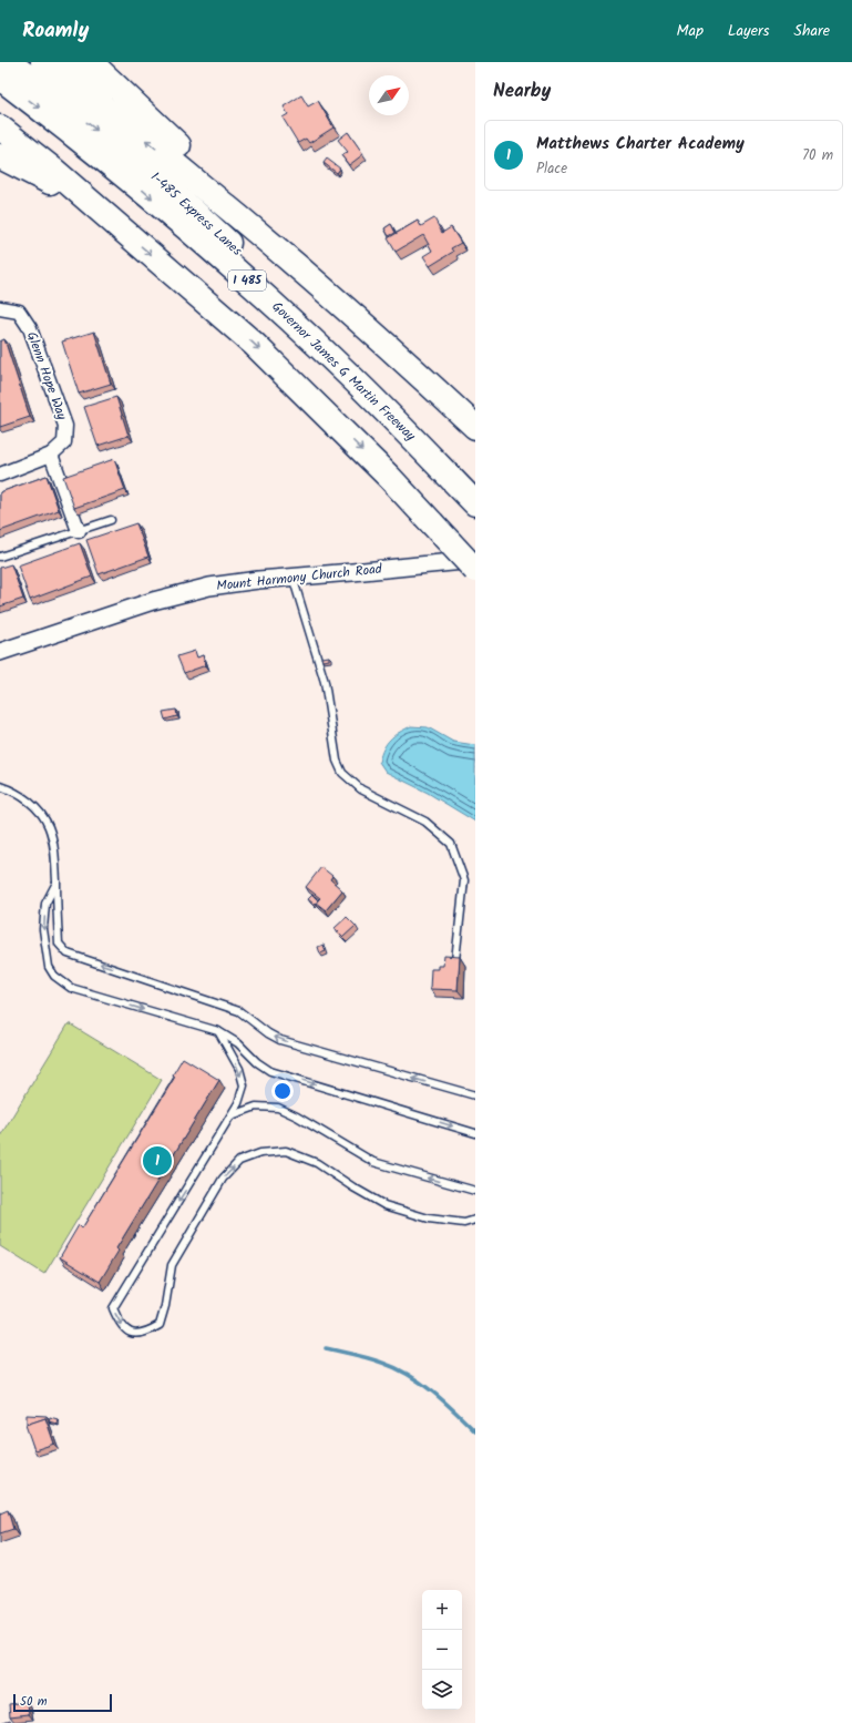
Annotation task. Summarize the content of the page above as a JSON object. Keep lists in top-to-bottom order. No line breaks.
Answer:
{"streets":{"highway":["I-485 Express Lanes","I 485","Governor James G Martin Freeway"],"street":["Glenn Hope Way","Mount Harmony Church Road"]},"crossings":[["I-485 Express Lanes","Governor James G Martin Freeway"]],"scale_bar":"50 m","north":"top right","page":{"header":"Roamly","nav":["Map","Layers","Share"],"heading":"Nearby","list":[{"mark":"1","name":"Matthews Charter Academy","note":"Place","value":"70 m"}],"pins":"1","map_buttons":["+","−"],"scale":"50 m"}}
